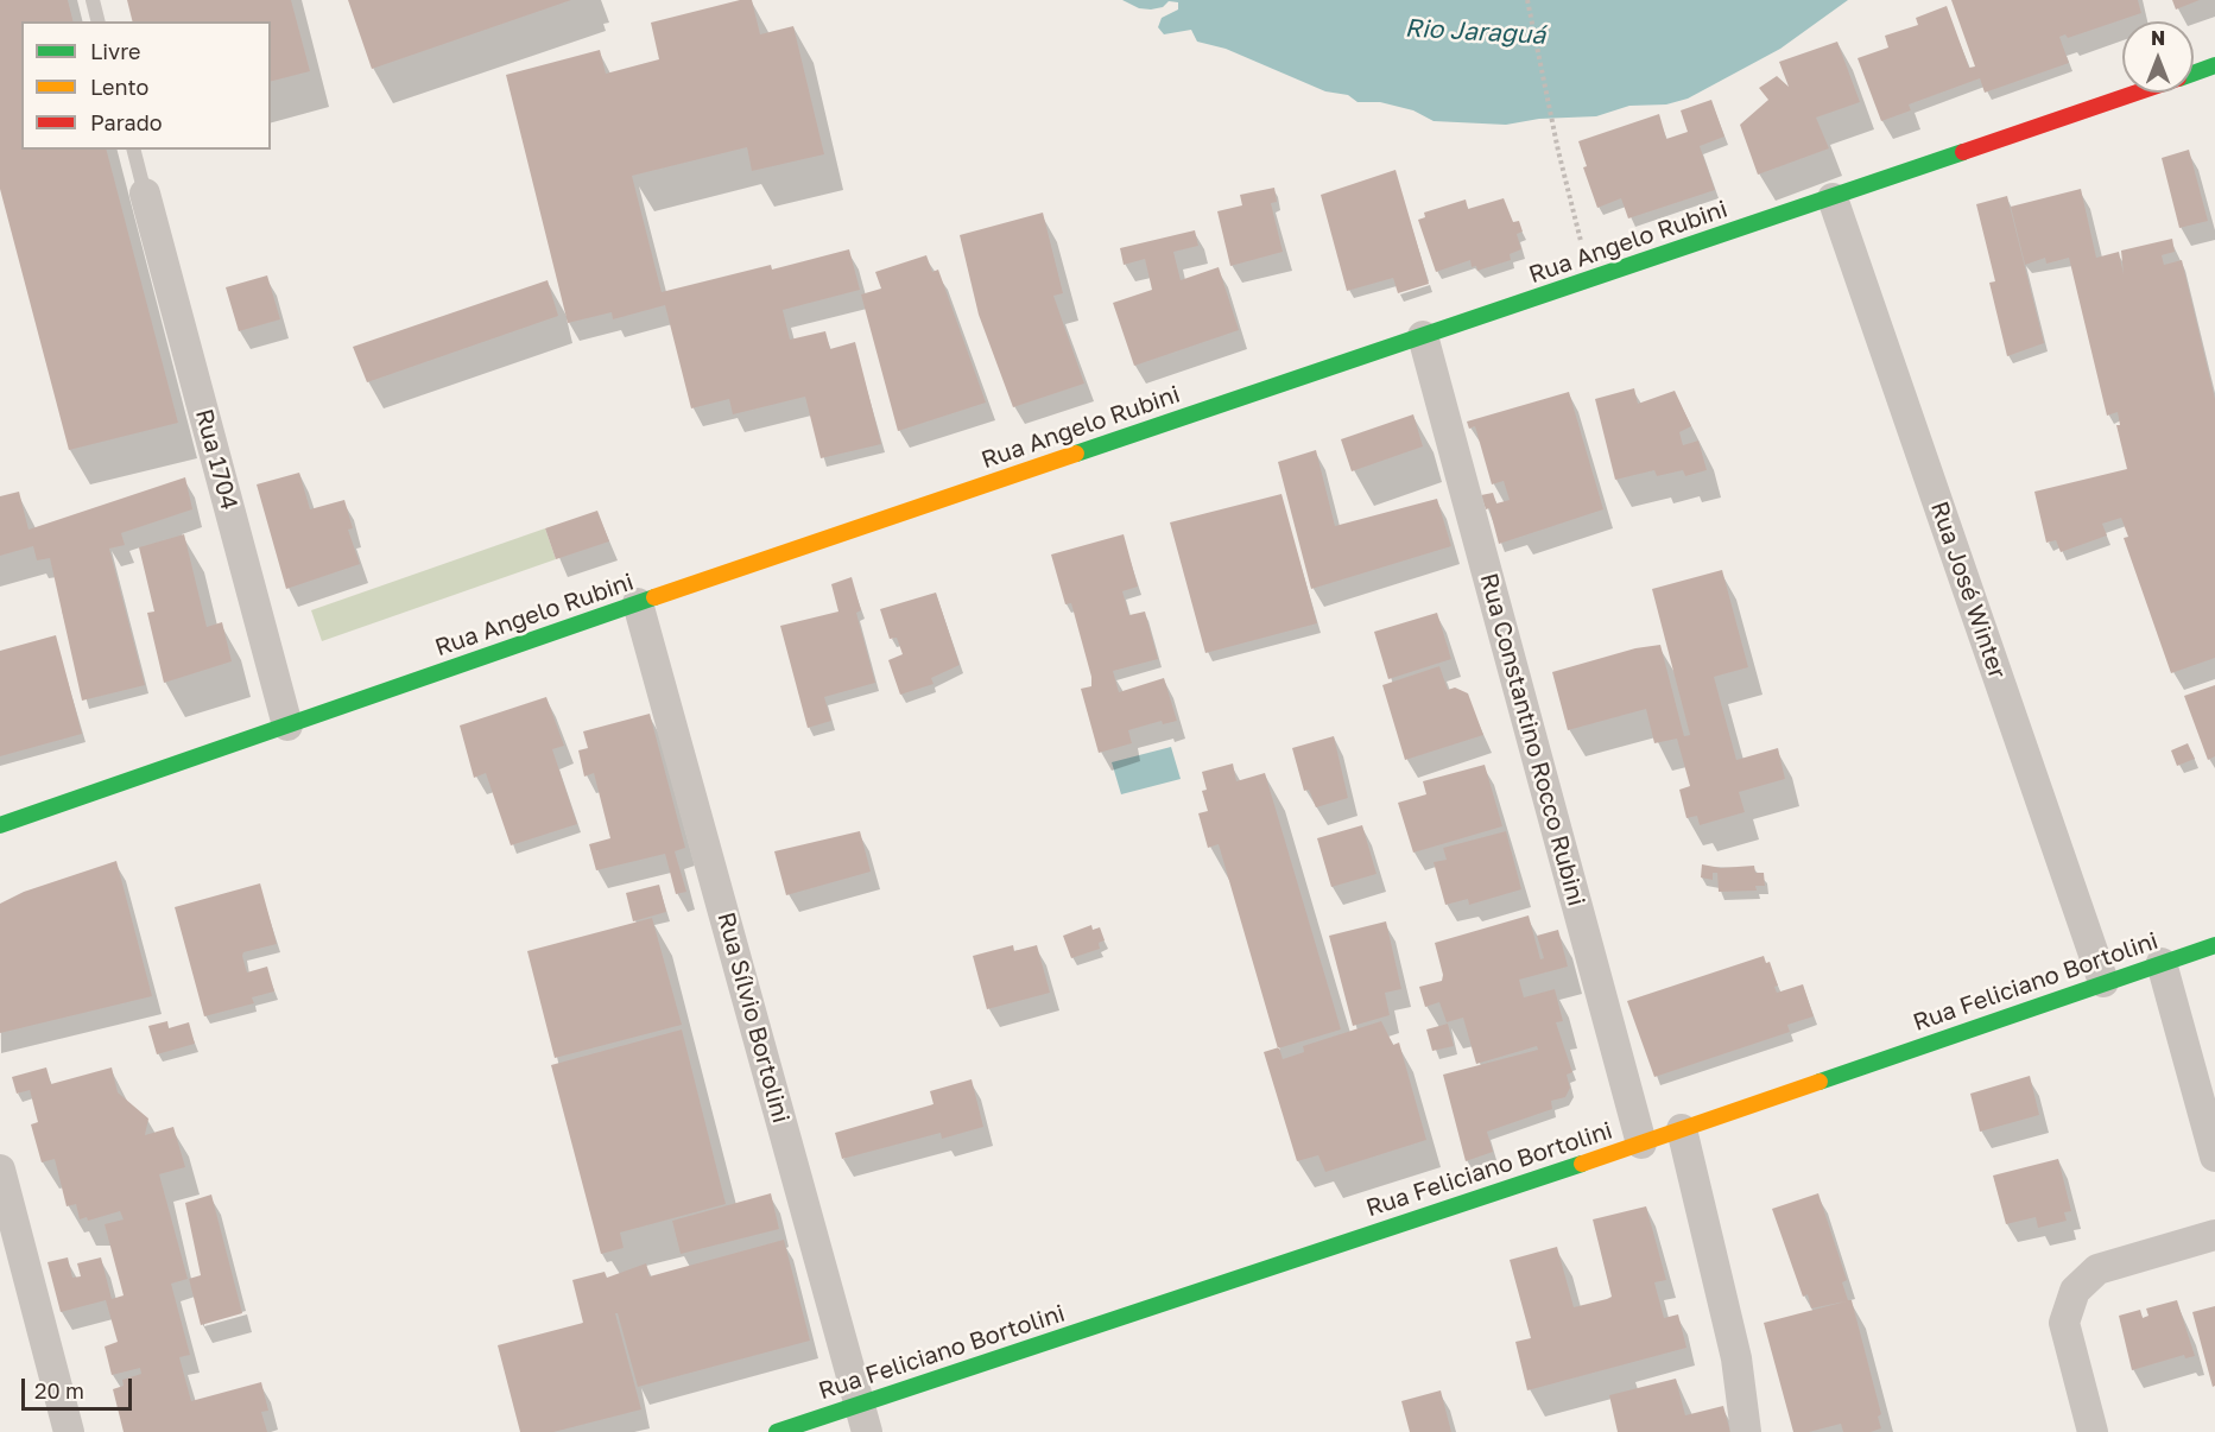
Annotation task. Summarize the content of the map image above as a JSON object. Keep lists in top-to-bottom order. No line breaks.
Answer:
{"streets":{"main road":["Rua Angelo Rubini","Rua Feliciano Bortolini"],"street":["Rua 1704","Rua José Winter","Rua Constantino Rocco Rubini","Rua Sílvio Bortolini"]},"crossings":[["Rua Angelo Rubini","Rua 1704"],["Rua Angelo Rubini","Rua José Winter"],["Rua Angelo Rubini","Rua Constantino Rocco Rubini"],["Rua Angelo Rubini","Rua Sílvio Bortolini"],["Rua José Winter","Rua Feliciano Bortolini"],["Rua Constantino Rocco Rubini","Rua Feliciano Bortolini"],["Rua Feliciano Bortolini","Rua Sílvio Bortolini"]],"water":["Rio Jaraguá"],"legend":["Livre","Lento","Parado"],"scale_bar":"20 m","north":"top"}
